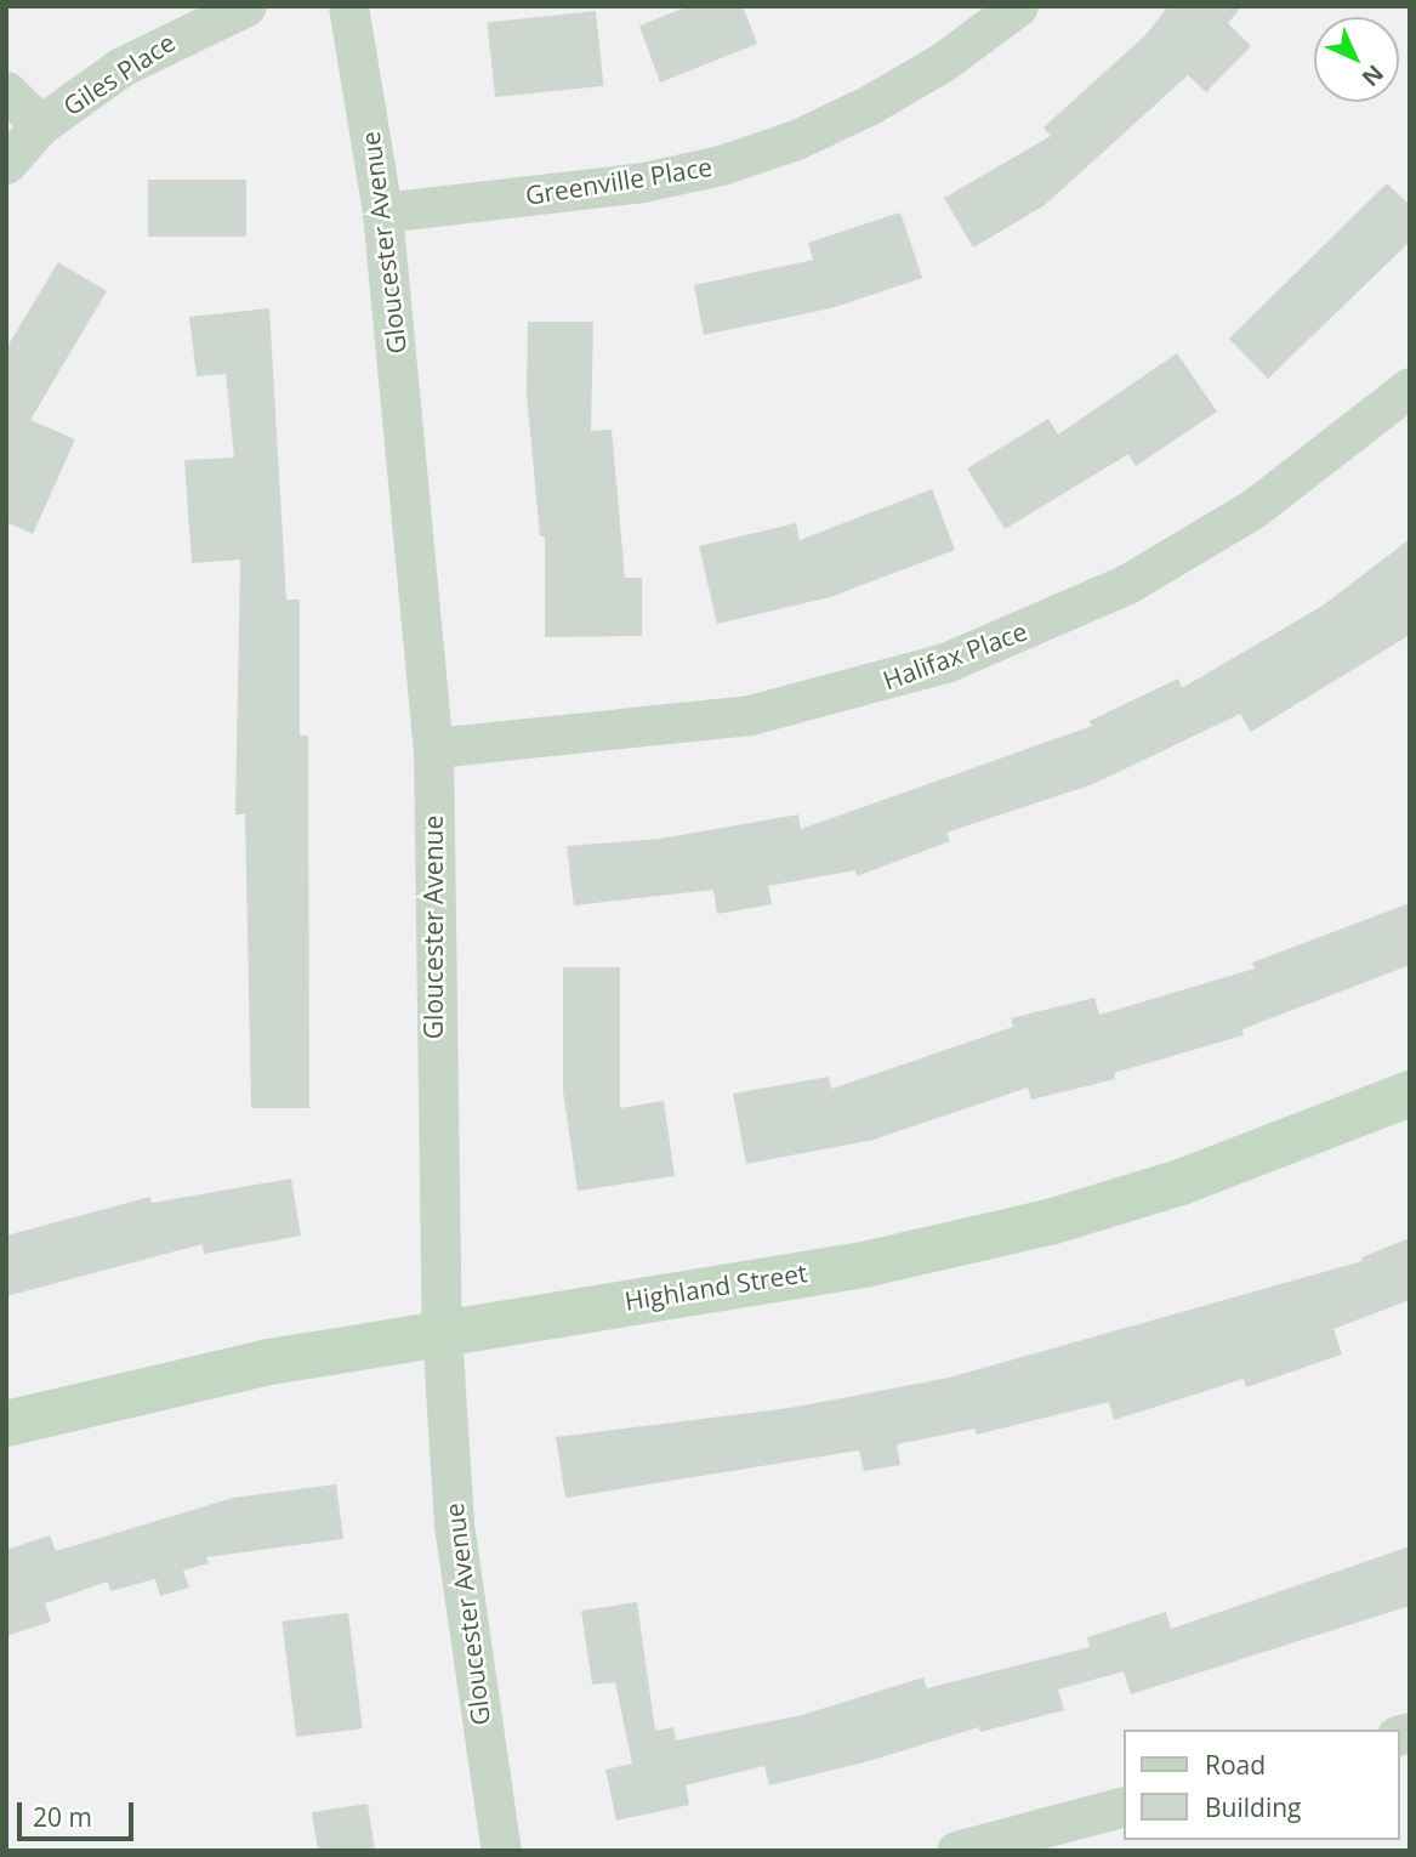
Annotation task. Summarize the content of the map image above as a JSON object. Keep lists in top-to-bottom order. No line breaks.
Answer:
{"streets":{"street":["Giles Place","Greenville Place","Gloucester Avenue","Halifax Place","Highland Street"]},"crossings":[["Greenville Place","Gloucester Avenue"],["Gloucester Avenue","Halifax Place"],["Gloucester Avenue","Highland Street"]],"legend":["Road","Building"],"scale_bar":"20 m","north":"bottom right"}
